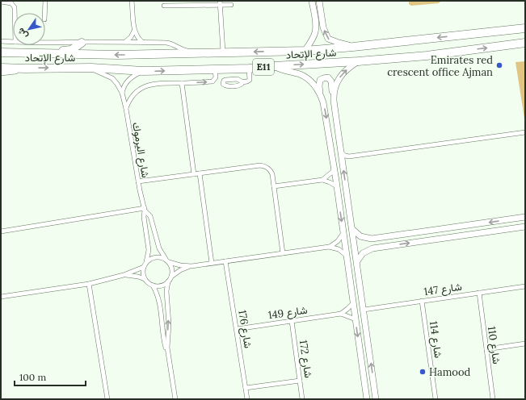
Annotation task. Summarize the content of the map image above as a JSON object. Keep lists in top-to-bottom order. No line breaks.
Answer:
{"streets":{"highway":["شارع الإتحاد","E11"],"street":["شارع اليرموك","شارع 147","شارع 149","شارع 176","شارع 114","شارع 110","شارع 172"]},"crossings":[["شارع الإتحاد","شارع اليرموك"],["شارع 147","شارع 114"],["شارع 147","شارع 110"],["شارع 149","شارع 176"],["شارع 149","شارع 172"]],"places":["Emirates red crescent office Ajman","Hamood"],"scale_bar":"100 m","north":"bottom left"}
